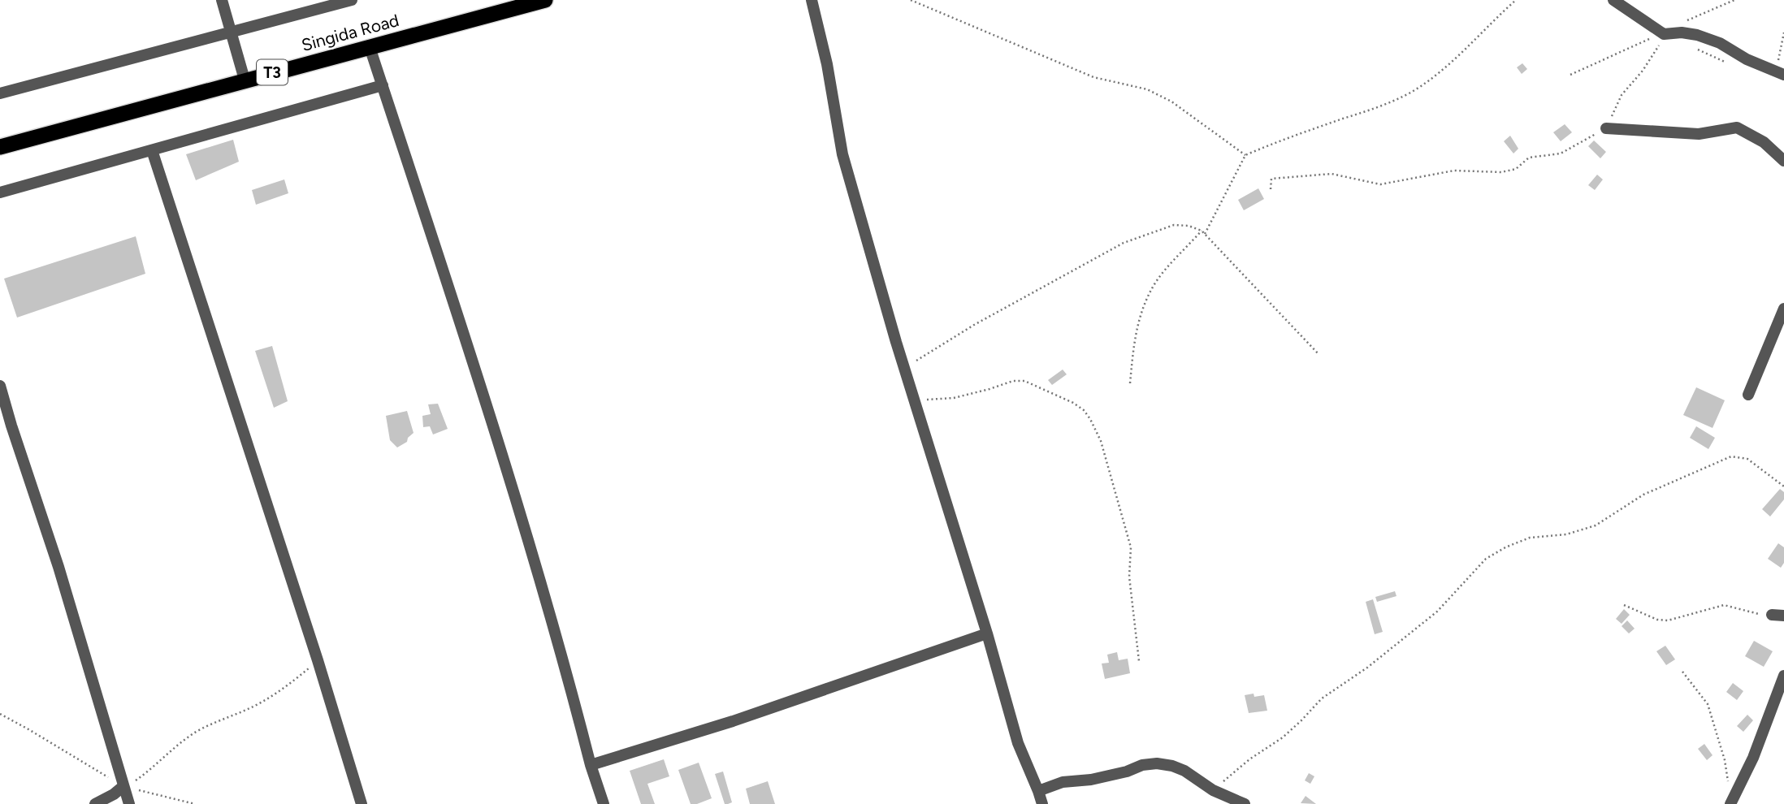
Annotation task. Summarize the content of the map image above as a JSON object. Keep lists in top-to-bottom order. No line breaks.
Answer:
{"streets":{"highway":["Singida Road","T3"]}}
